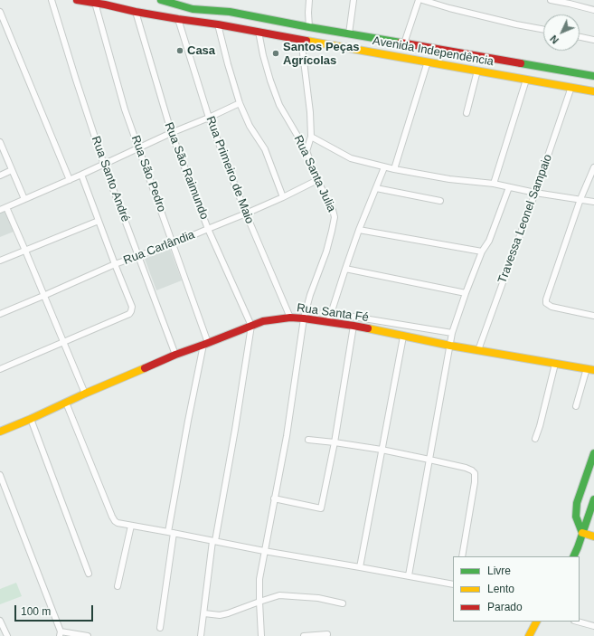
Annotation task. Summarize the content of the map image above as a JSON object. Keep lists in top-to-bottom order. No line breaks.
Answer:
{"streets":{"main road":["Avenida Independência","Rua Santa Fé"],"street":["Rua Primeiro de Maio","Rua São Raimundo","Rua São Pedro","Rua Santa Julia","Rua Santo André","Travessa Leonel Sampaio","Rua Carlândia"]},"crossings":[["Avenida Independência","Rua Primeiro de Maio"],["Avenida Independência","Rua São Raimundo"],["Avenida Independência","Rua São Pedro"],["Avenida Independência","Rua Santa Julia"],["Avenida Independência","Travessa Leonel Sampaio"],["Rua Primeiro de Maio","Rua Carlândia"],["Rua Primeiro de Maio","Rua Santa Fé"],["Rua São Raimundo","Rua Carlândia"],["Rua São Raimundo","Rua Santa Fé"],["Rua São Pedro","Rua Carlândia"],["Rua São Pedro","Rua Santa Fé"],["Rua Santa Julia","Rua Carlândia"],["Rua Santa Julia","Rua Santa Fé"],["Rua Santo André","Rua Carlândia"],["Rua Santo André","Rua Santa Fé"],["Travessa Leonel Sampaio","Rua Santa Fé"]],"places":["Casa","Santos Peças Agrícolas"],"legend":["Livre","Lento","Parado"],"scale_bar":"100 m","north":"bottom left"}
